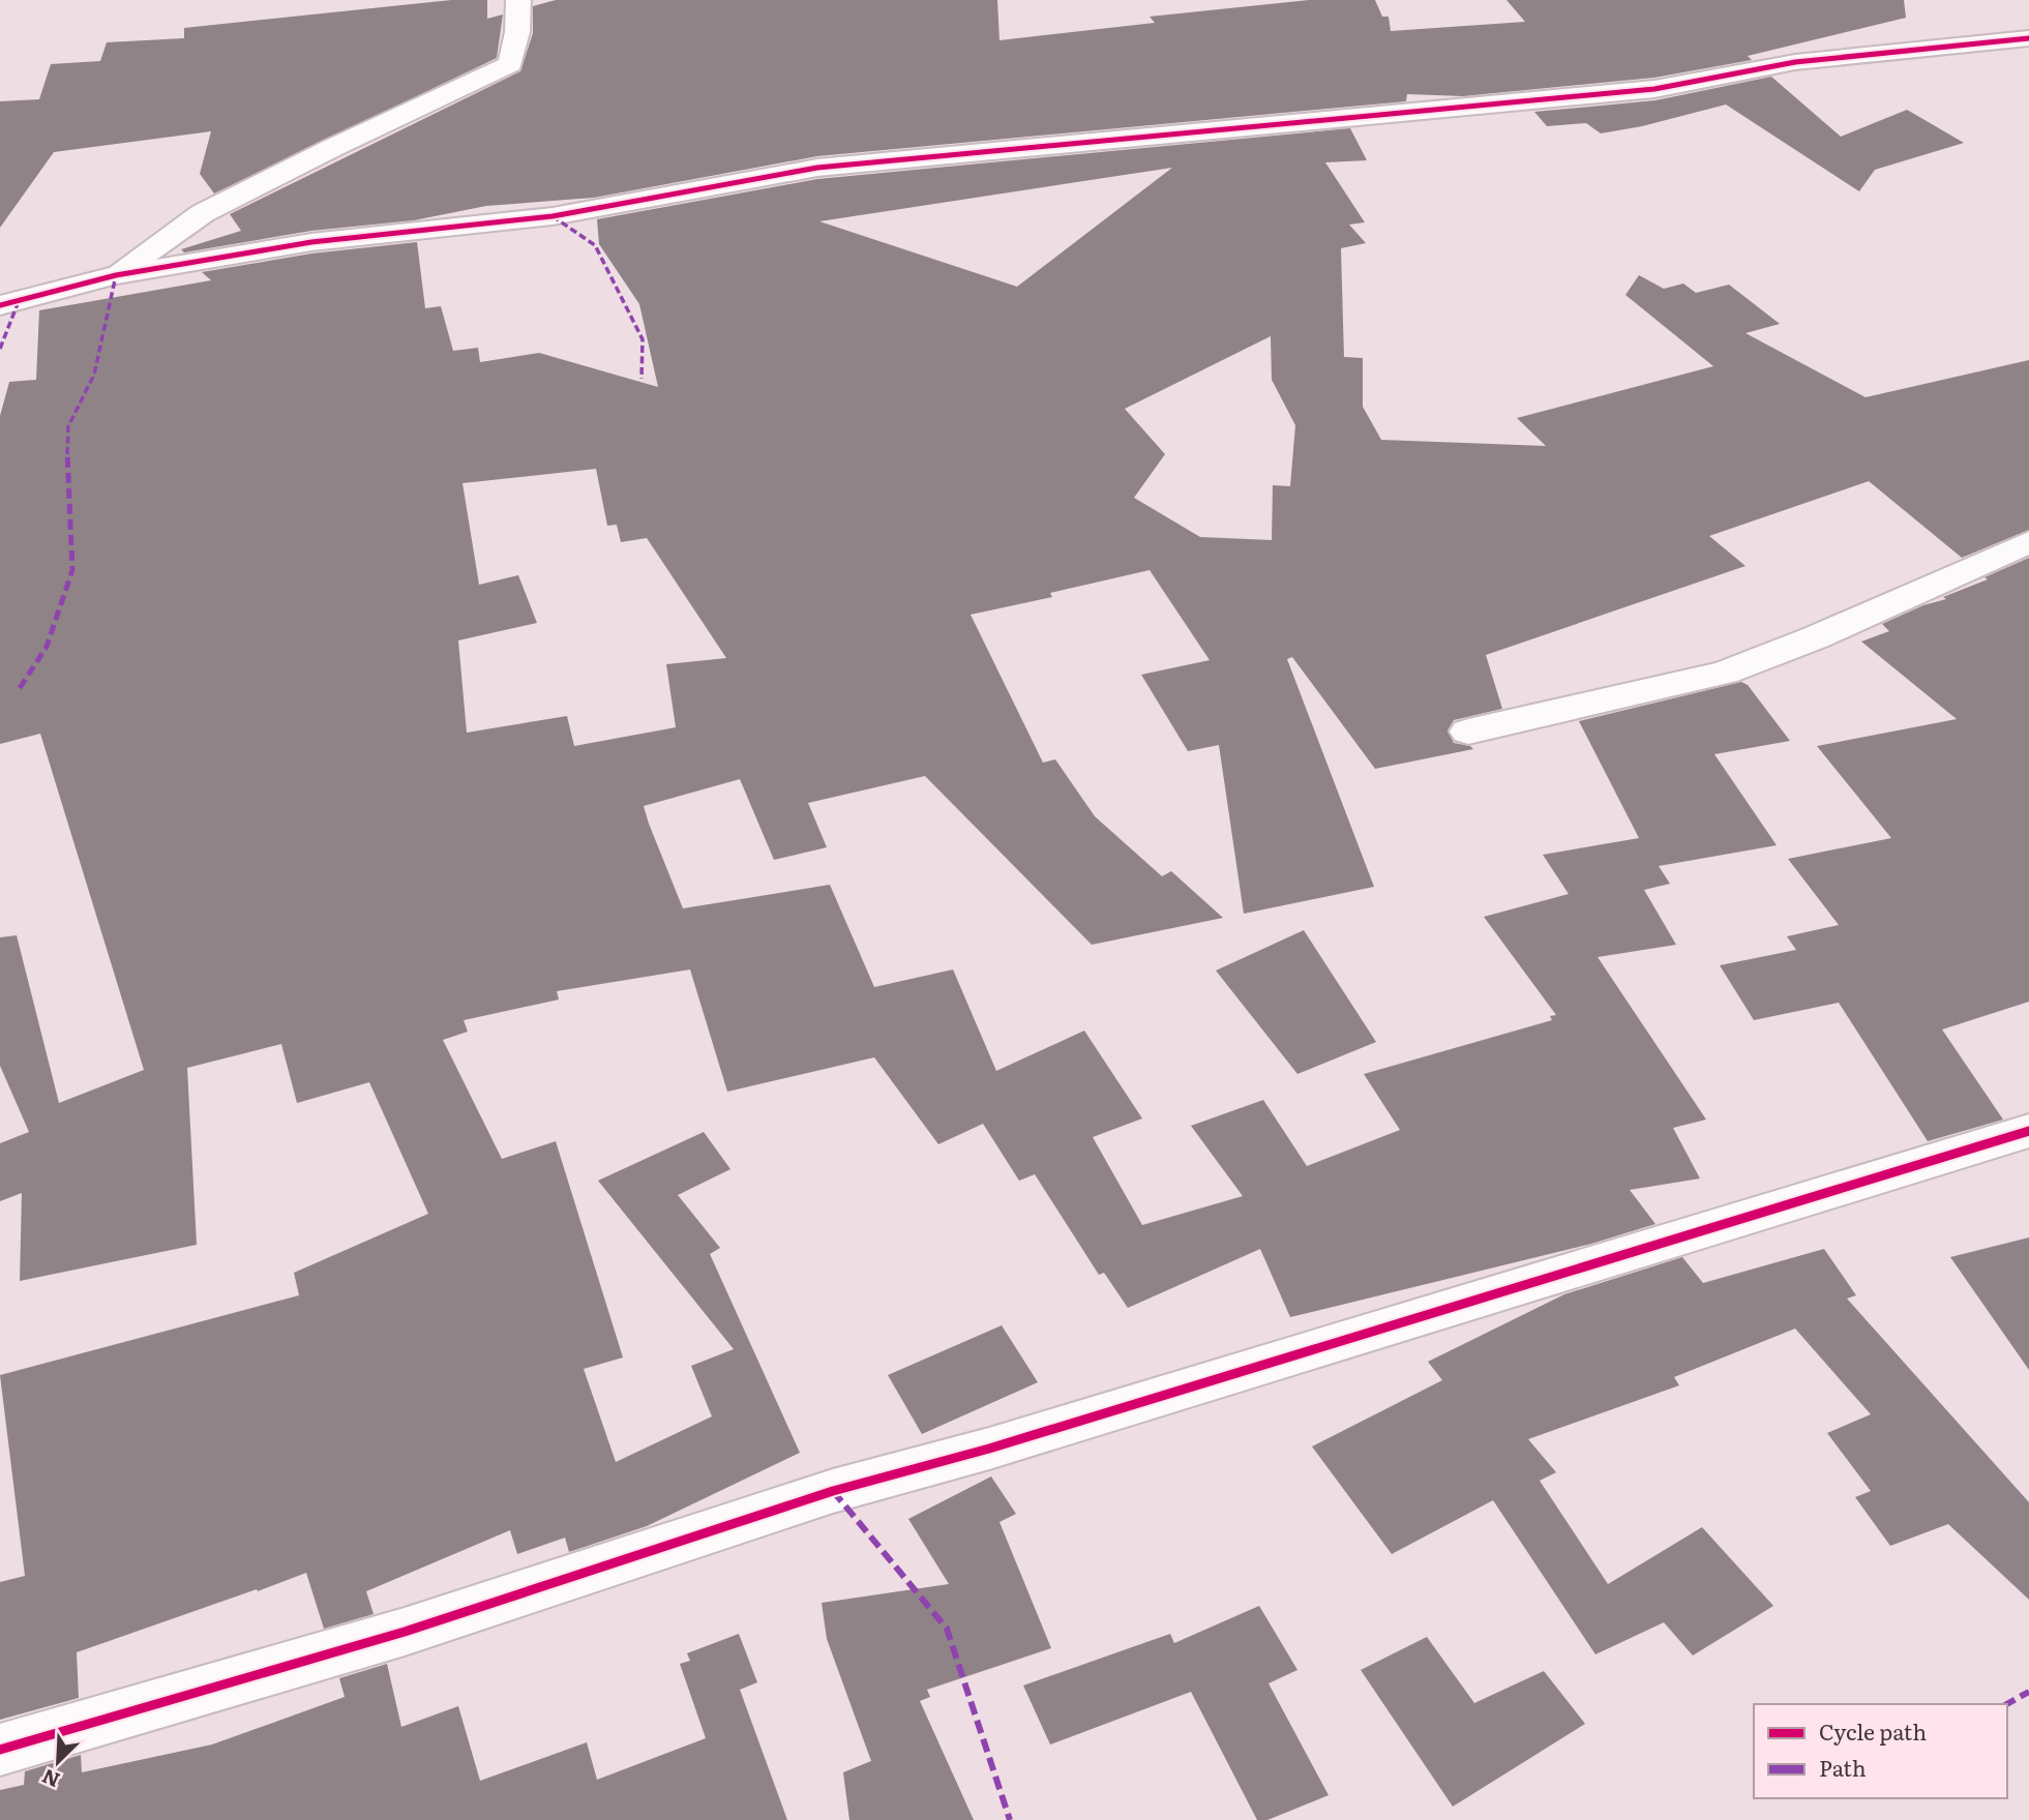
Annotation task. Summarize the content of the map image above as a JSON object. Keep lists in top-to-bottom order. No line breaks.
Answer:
{"legend":["Cycle path","Path"],"north":"bottom left"}
